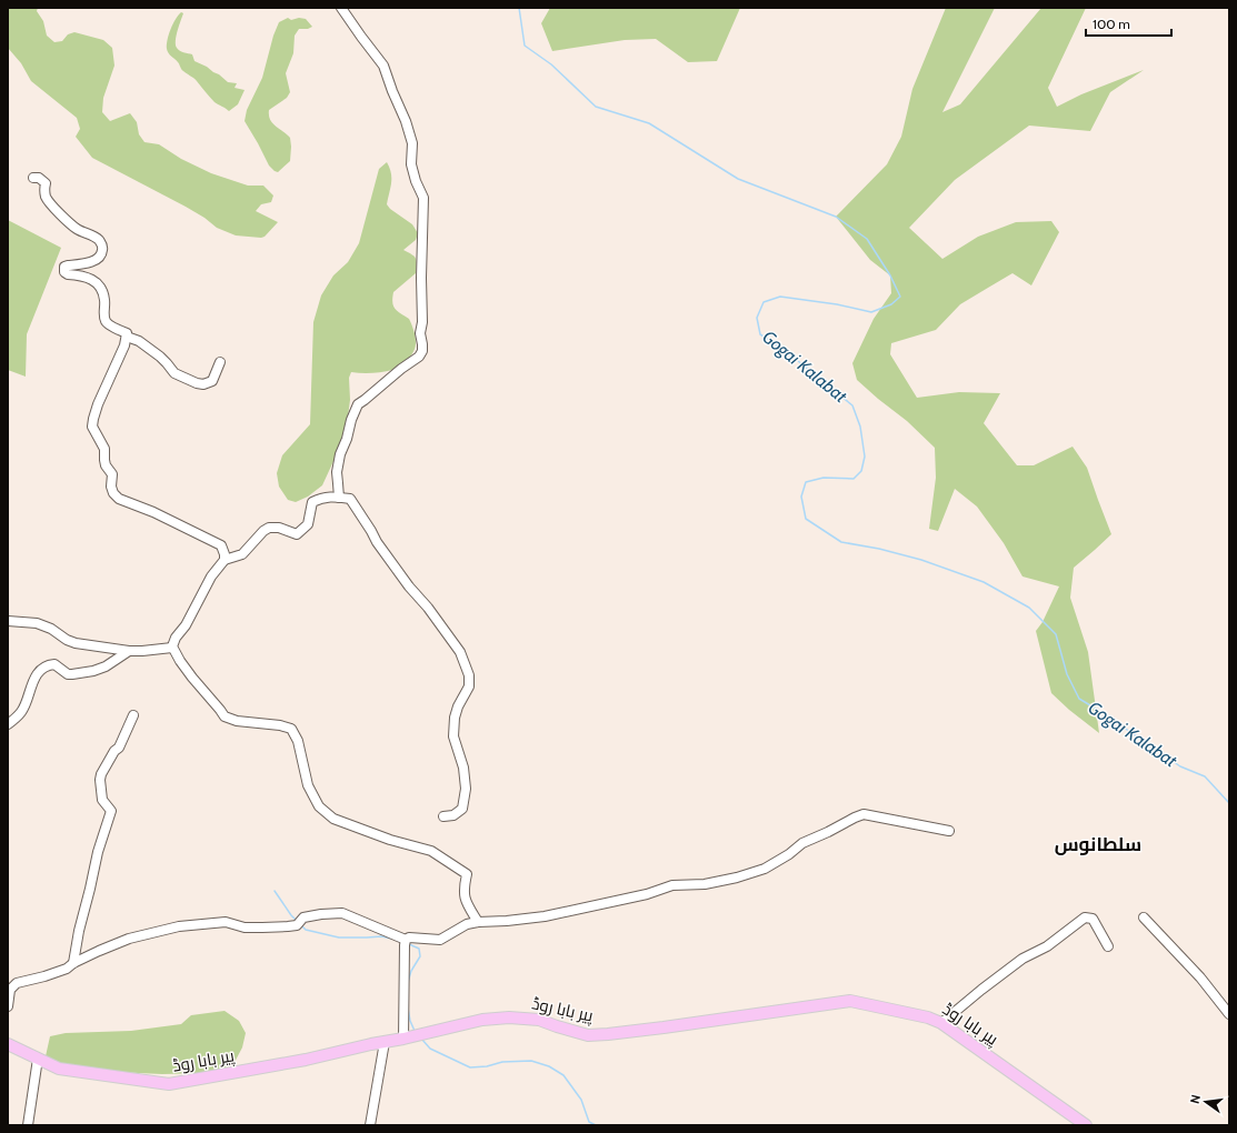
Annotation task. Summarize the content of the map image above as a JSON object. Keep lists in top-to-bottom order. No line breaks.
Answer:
{"streets":{"main road":["پیر بابا روڈ"]},"districts":["سلطانوس"],"water":["Gogai Kalabat"],"scale_bar":"100 m","north":"left"}
